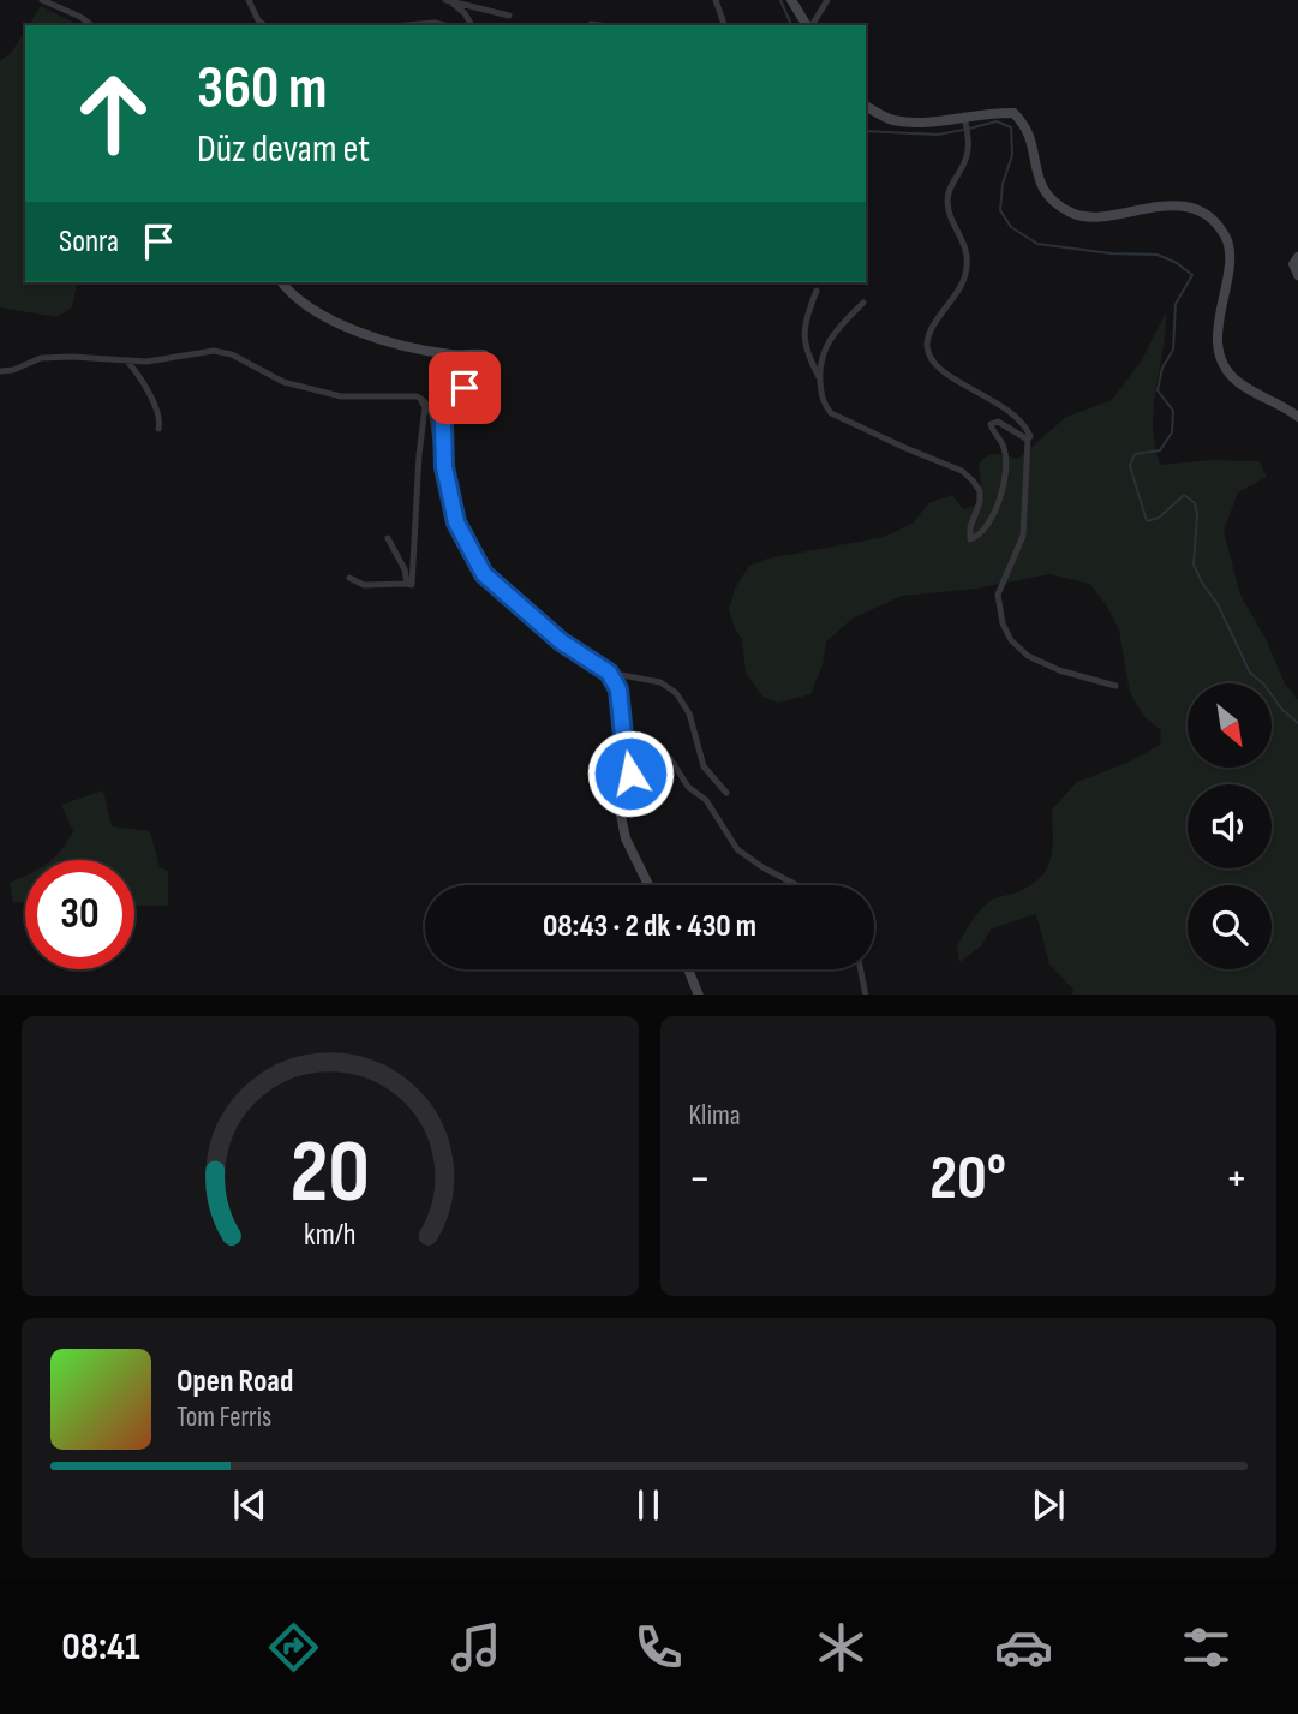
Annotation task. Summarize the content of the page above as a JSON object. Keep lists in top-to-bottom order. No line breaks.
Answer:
{"north":"bottom right","page":{"turn":["360 m","Düz devam et"],"then":"Sonra","limit":"30","trip":"08:43 · 2 dk · 430 m","tile":"Klima","heat":["−","20°","+"],"song":["Open Road","Tom Ferris"],"tabs":"08:41","gauge":["20","km/h"]}}
